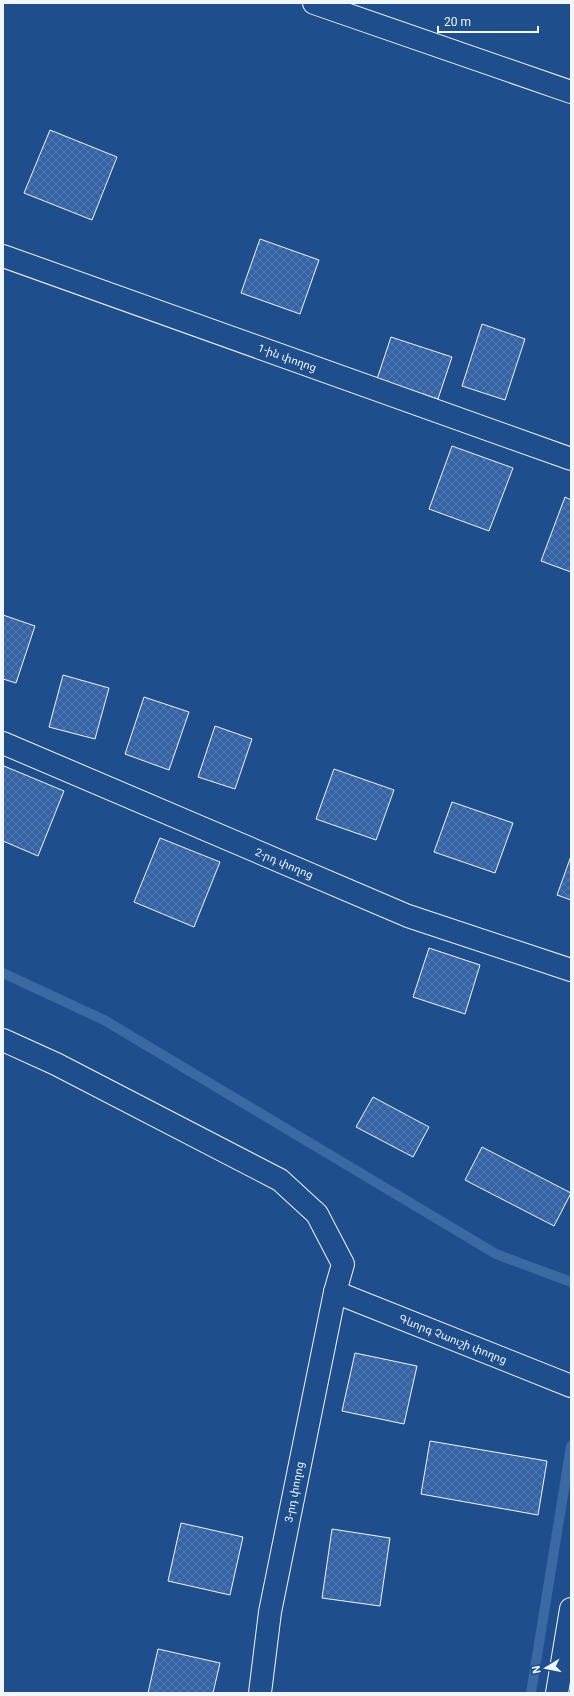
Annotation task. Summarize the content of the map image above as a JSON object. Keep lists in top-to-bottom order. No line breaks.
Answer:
{"streets":{"street":["1-ին փողոց","2-րդ փողոց","Գևորգ Չաուշի փողոց","3-րդ փողոց"]},"crossings":[["Գևորգ Չաուշի փողոց","3-րդ փողոց"]],"scale_bar":"20 m","north":"left"}
